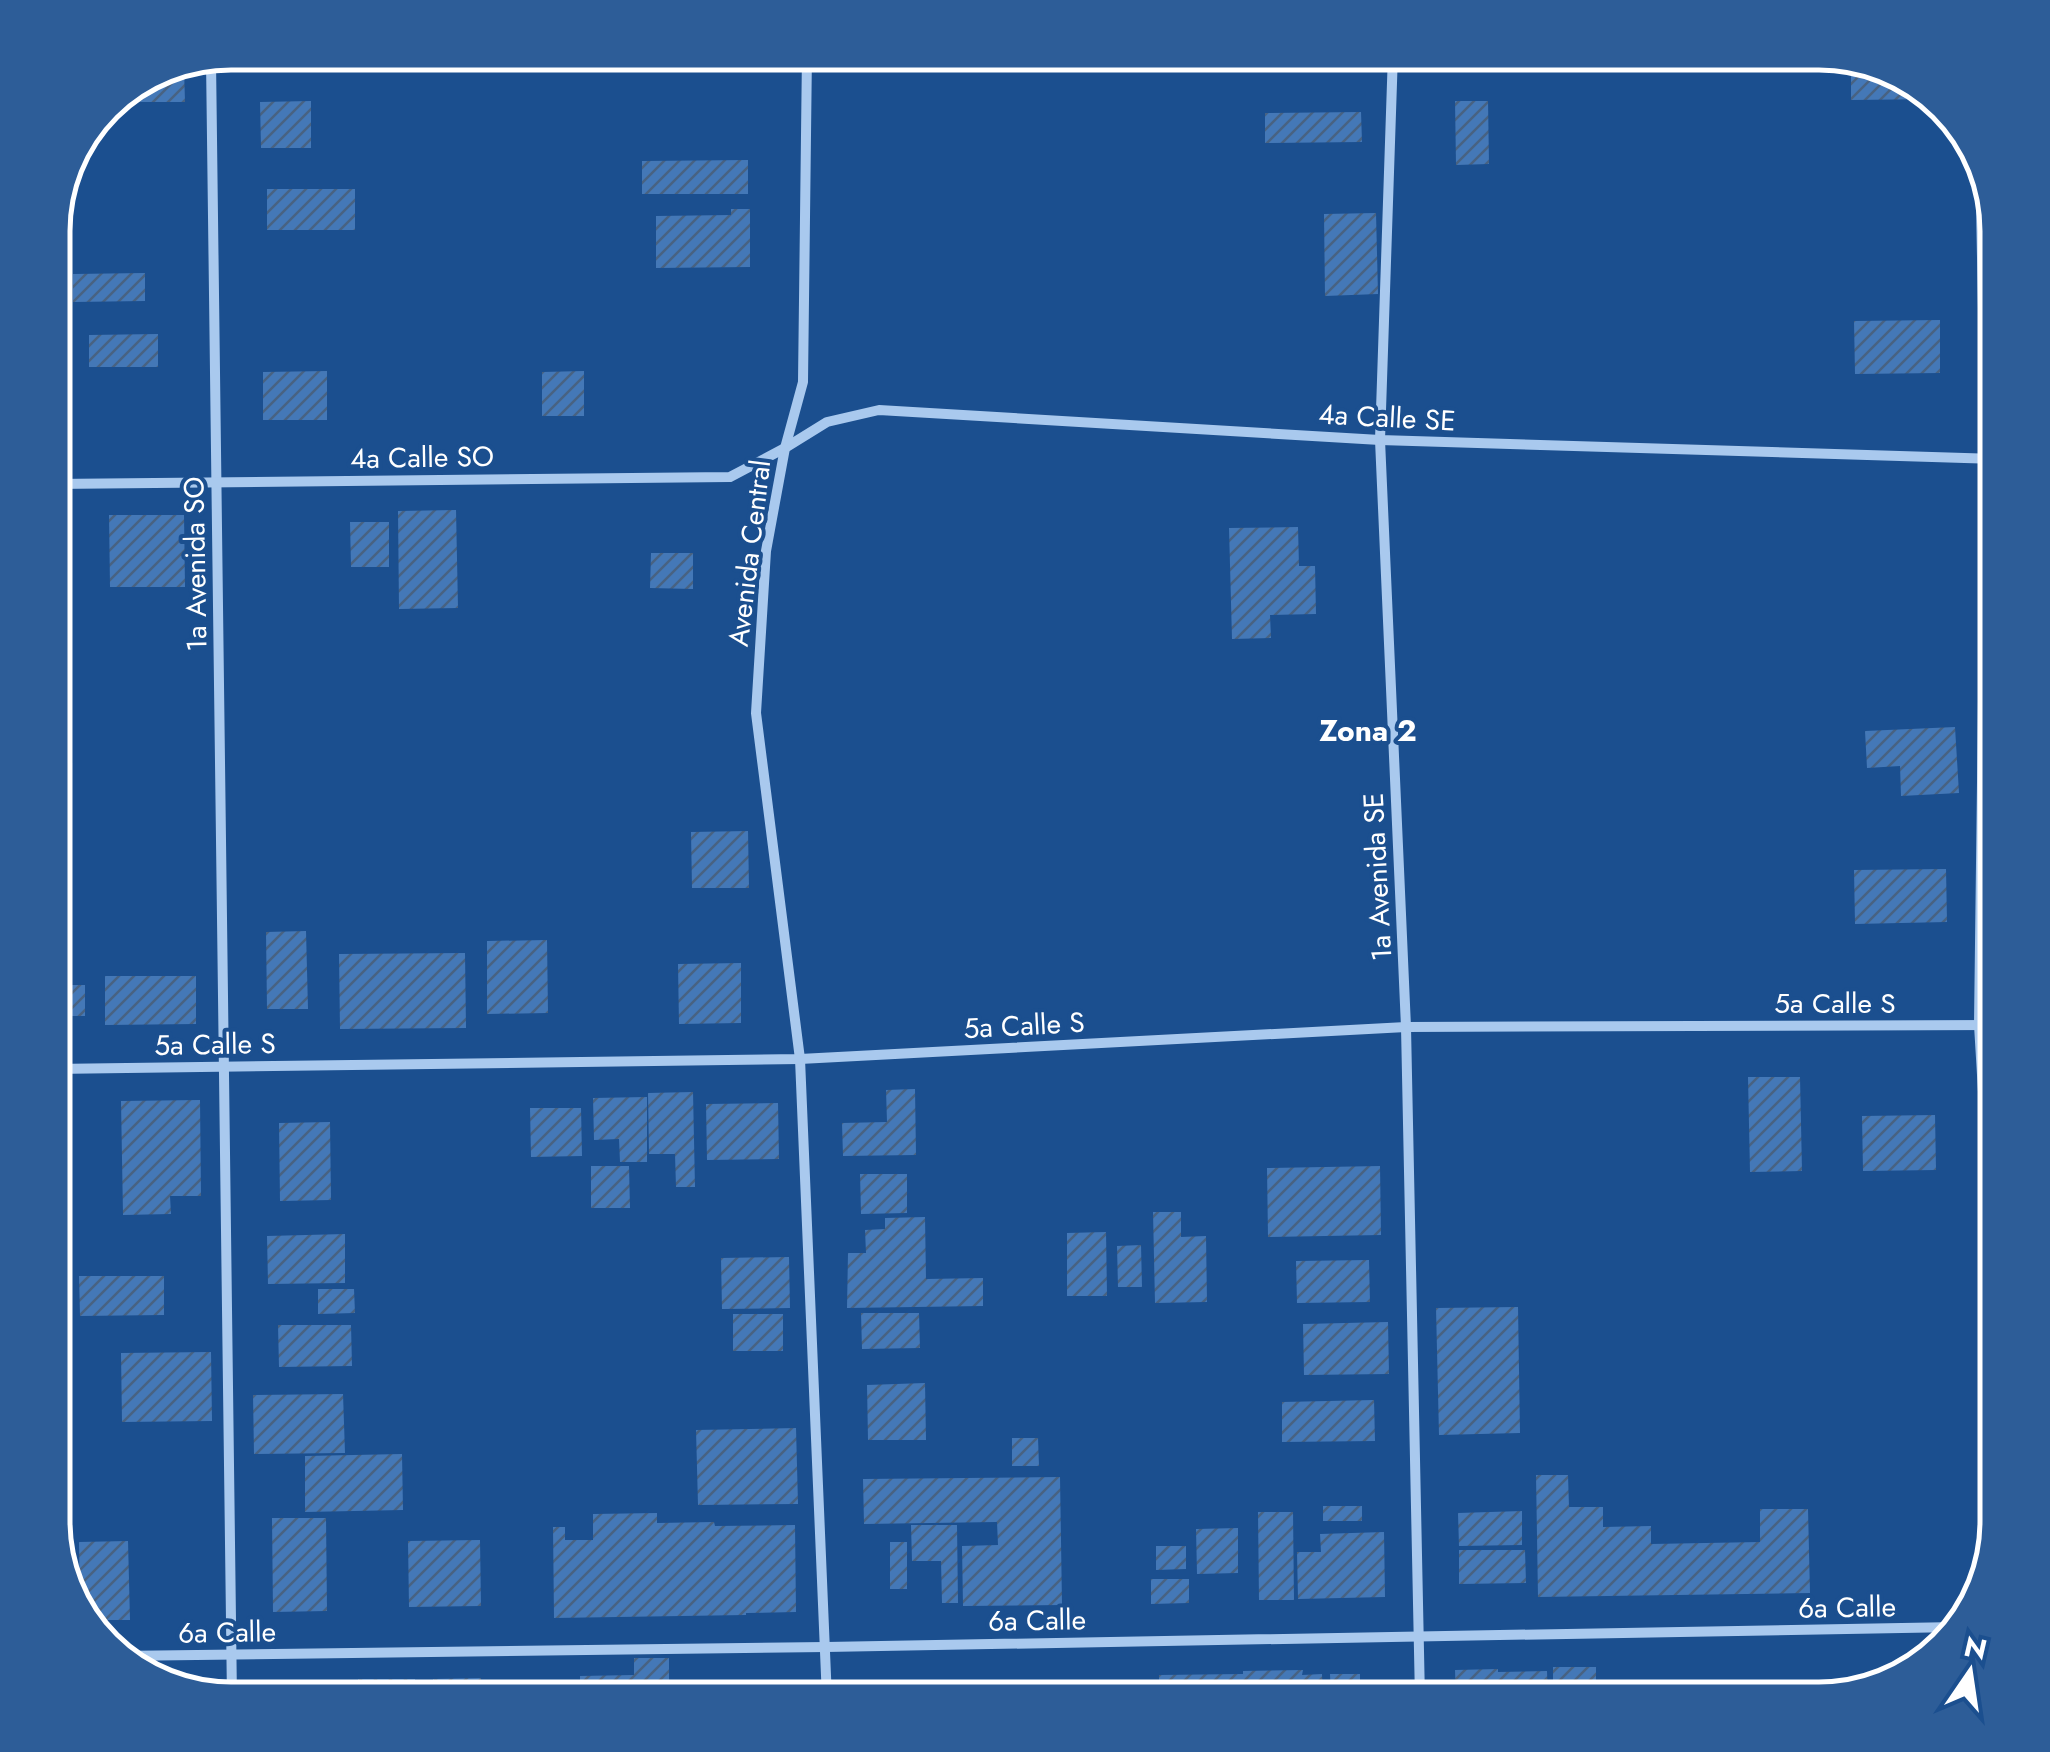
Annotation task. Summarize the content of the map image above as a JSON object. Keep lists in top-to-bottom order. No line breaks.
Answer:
{"streets":{"street":["4a Calle SE","4a Calle SO","Avenida Central","1a Avenida SO","1a Avenida SE","5a Calle S","6a Calle"]},"crossings":[["4a Calle SE","4a Calle SO"],["4a Calle SE","Avenida Central"],["4a Calle SE","1a Avenida SE"],["4a Calle SO","Avenida Central"],["4a Calle SO","1a Avenida SO"],["Avenida Central","5a Calle S"],["Avenida Central","6a Calle"],["1a Avenida SO","5a Calle S"],["1a Avenida SO","6a Calle"],["1a Avenida SE","5a Calle S"],["1a Avenida SE","6a Calle"]],"districts":["Zona 2"],"north":"top"}
